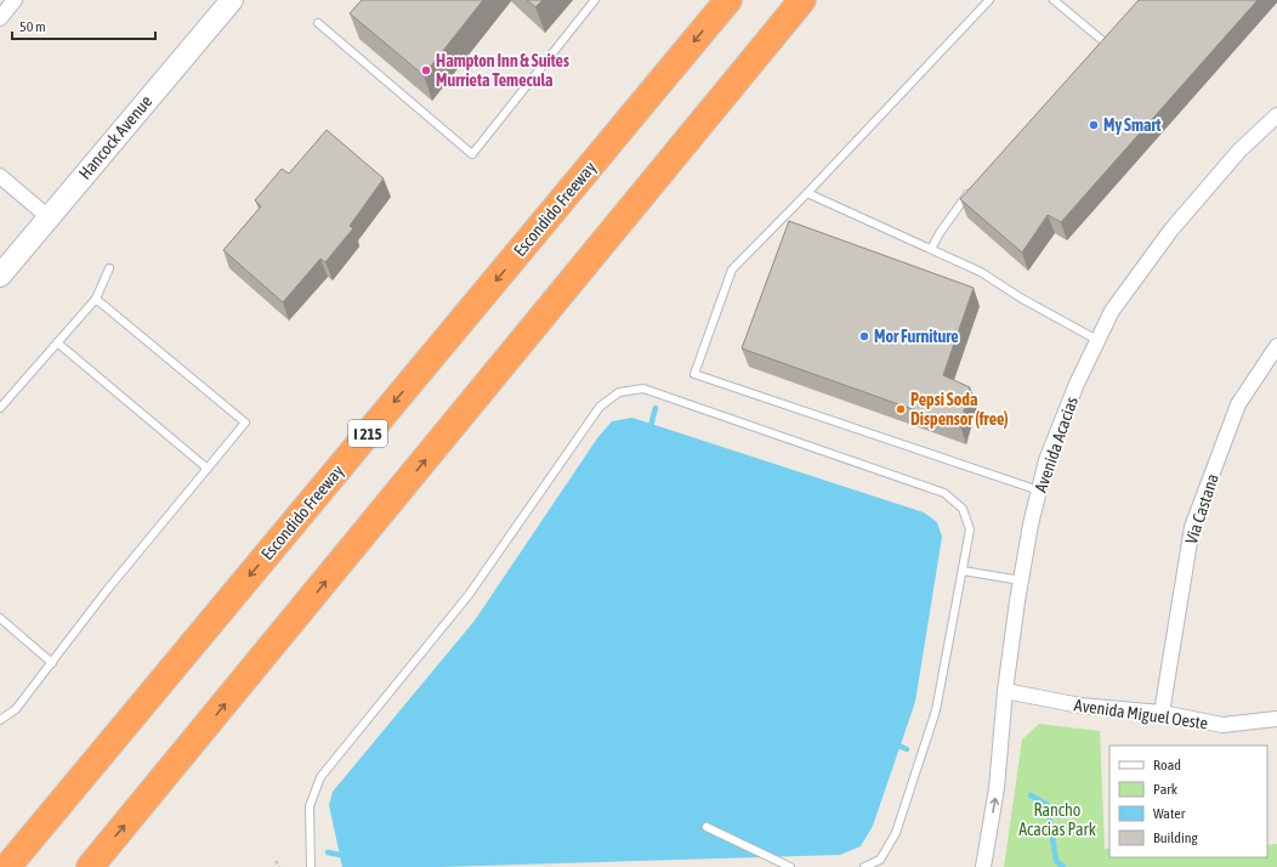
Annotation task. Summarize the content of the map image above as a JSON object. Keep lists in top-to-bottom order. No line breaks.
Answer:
{"streets":{"highway":["Escondido Freeway","I 215"],"main road":["Hancock Avenue"],"street":["Avenida Acacias","Via Castana","Avenida Miguel Oeste"]},"crossings":[["Avenida Acacias","Avenida Miguel Oeste"],["Via Castana","Avenida Miguel Oeste"]],"parks":["Rancho Acacias Park"],"places":["Hampton Inn & Suites Murrieta Temecula","My Smart","Mor Furniture","Pepsi Soda Dispensor (free)"],"legend":["Road","Park","Water","Building"],"scale_bar":"50 m"}
